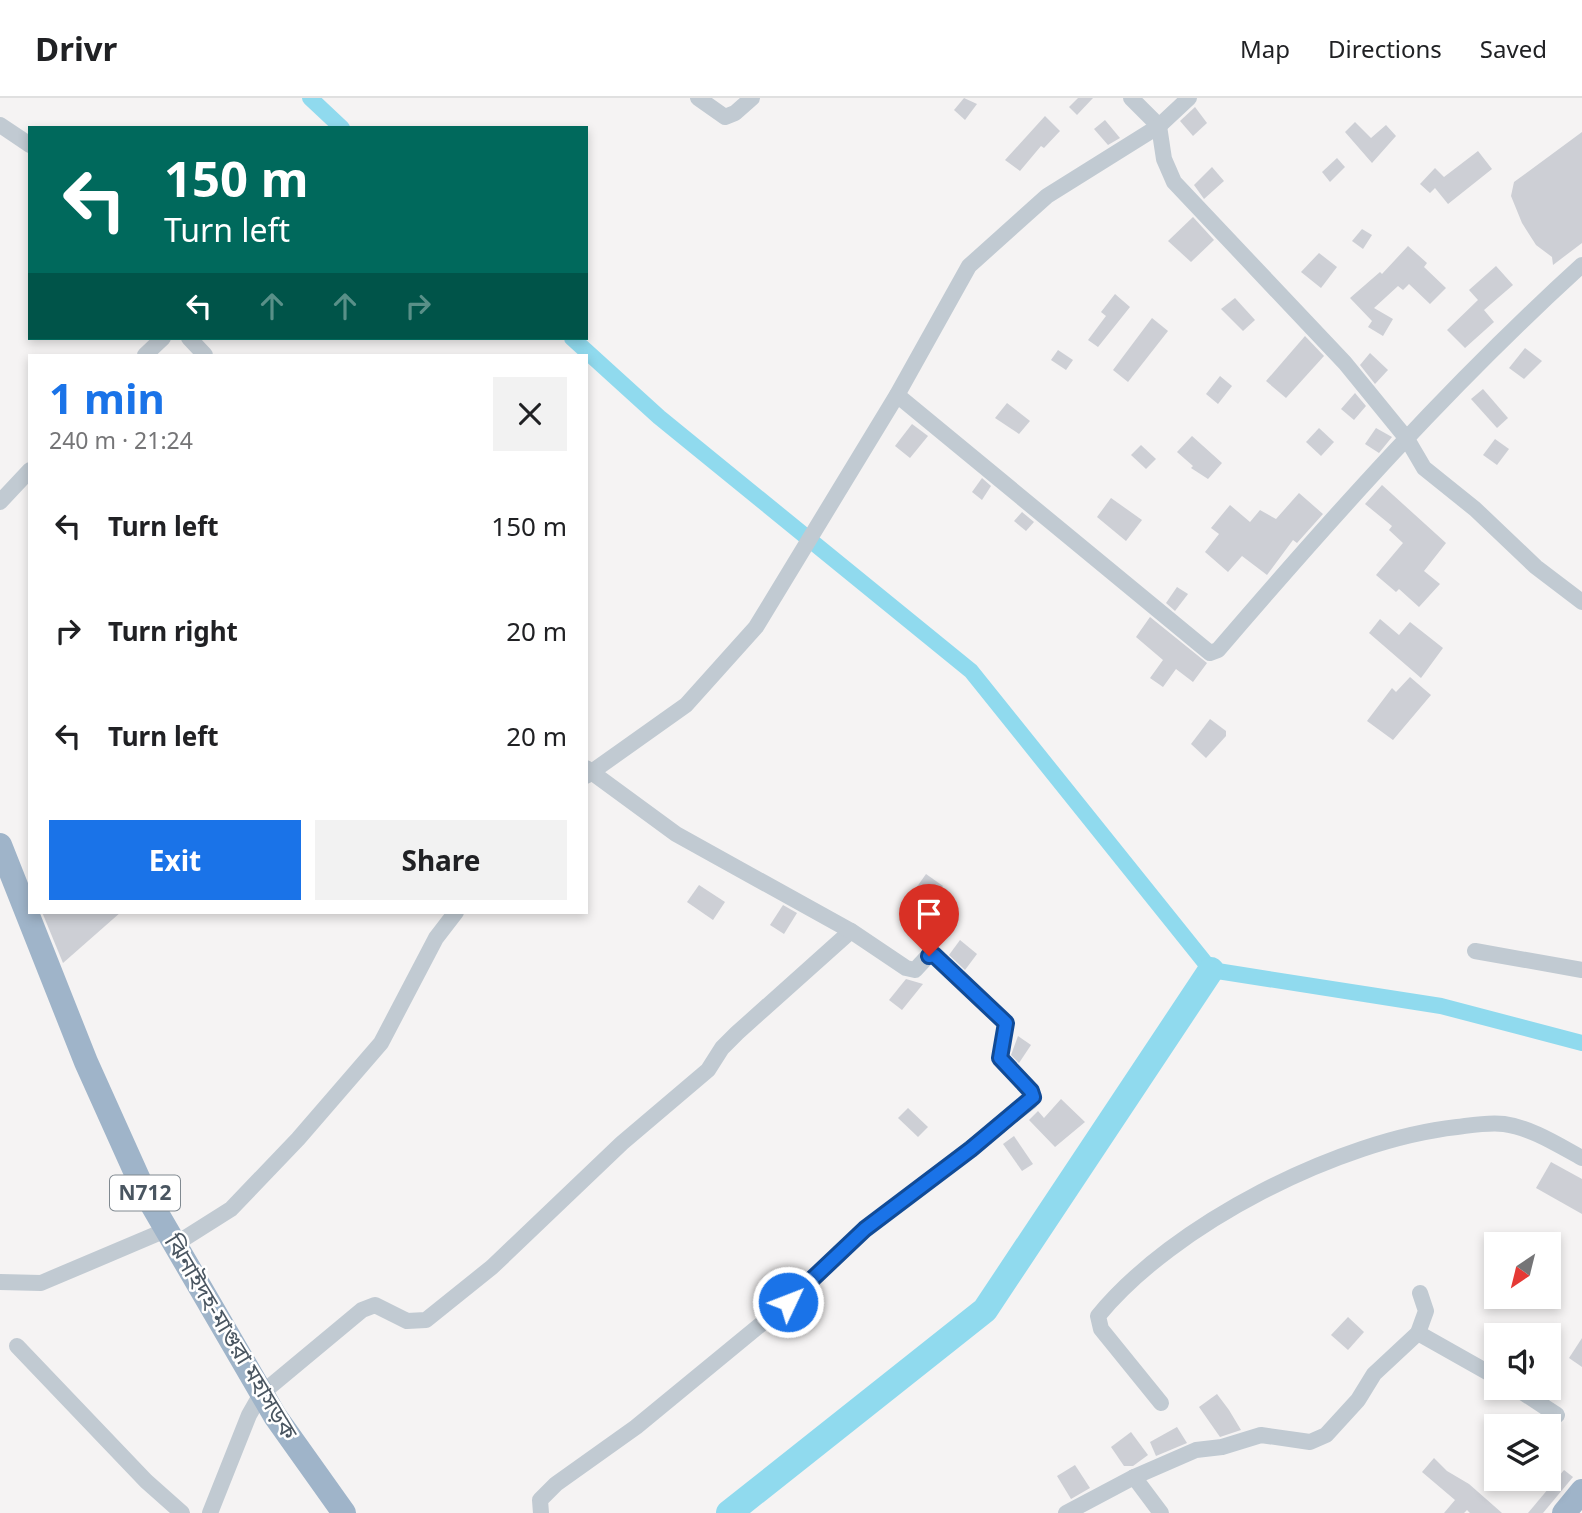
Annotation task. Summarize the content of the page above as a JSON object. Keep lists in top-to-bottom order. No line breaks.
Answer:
{"streets":{"highway":["N712","ঝিনাইদহ-মাগুরা মহাসড়ক"]},"north":"bottom left","page":{"header":"Drivr","nav":["Map","Directions","Saved"],"turn":["150 m","Turn left"],"heading":["1 min","240 m · 21:24"],"list":[{"name":"Turn left","value":"150 m"},{"name":"Turn right","value":"20 m"},{"name":"Turn left","value":"20 m"}],"buttons":["Exit","Share"]}}
